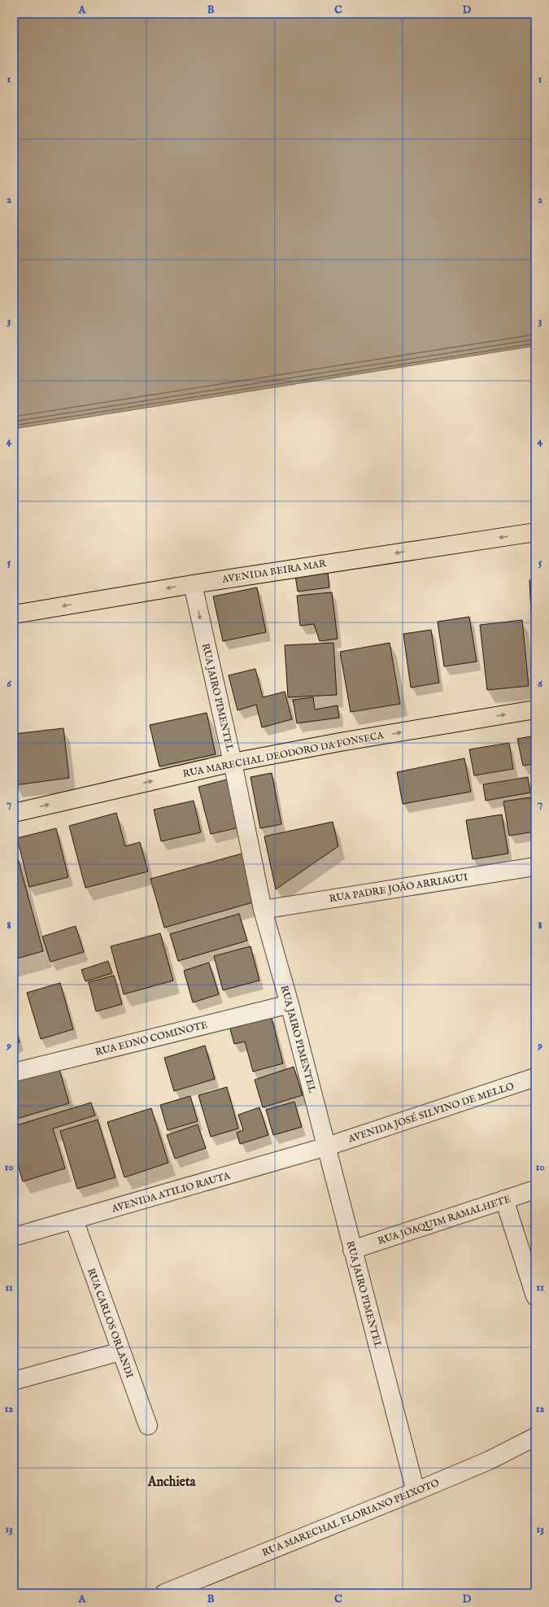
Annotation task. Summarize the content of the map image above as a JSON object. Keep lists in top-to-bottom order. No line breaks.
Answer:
{"streets":{"main road":["AVENIDA BEIRA MAR","RUA MARECHAL DEODORO DA FONSECA"],"street":["RUA JAIRO PIMENTEL","RUA PADRE JOÃO ARRIAGUI","RUA EDNO COMINOTE","AVENIDA JOSÉ SILVINO DE MELLO","AVENIDA ATILIO RAUTA","RUA JOAQUIM RAMALHETE","RUA CARLOS ORLANDI","RUA MARECHAL FLORIANO PEIXOTO"]},"crossings":[["AVENIDA BEIRA MAR","RUA JAIRO PIMENTEL"],["RUA JAIRO PIMENTEL","RUA MARECHAL DEODORO DA FONSECA"],["RUA JAIRO PIMENTEL","RUA PADRE JOÃO ARRIAGUI"],["RUA JAIRO PIMENTEL","RUA EDNO COMINOTE"],["RUA JAIRO PIMENTEL","AVENIDA JOSÉ SILVINO DE MELLO"],["RUA JAIRO PIMENTEL","AVENIDA ATILIO RAUTA"],["RUA JAIRO PIMENTEL","RUA JOAQUIM RAMALHETE"],["RUA JAIRO PIMENTEL","RUA MARECHAL FLORIANO PEIXOTO"],["AVENIDA JOSÉ SILVINO DE MELLO","AVENIDA ATILIO RAUTA"],["AVENIDA ATILIO RAUTA","RUA CARLOS ORLANDI"]],"one_way":["AVENIDA BEIRA MAR","RUA MARECHAL DEODORO DA FONSECA"],"districts":["Anchieta"],"grid":{"columns":["A","B","C","D"],"rows":["1","2","3","4","5","6","7","8","9","10","11","12","13"]}}
